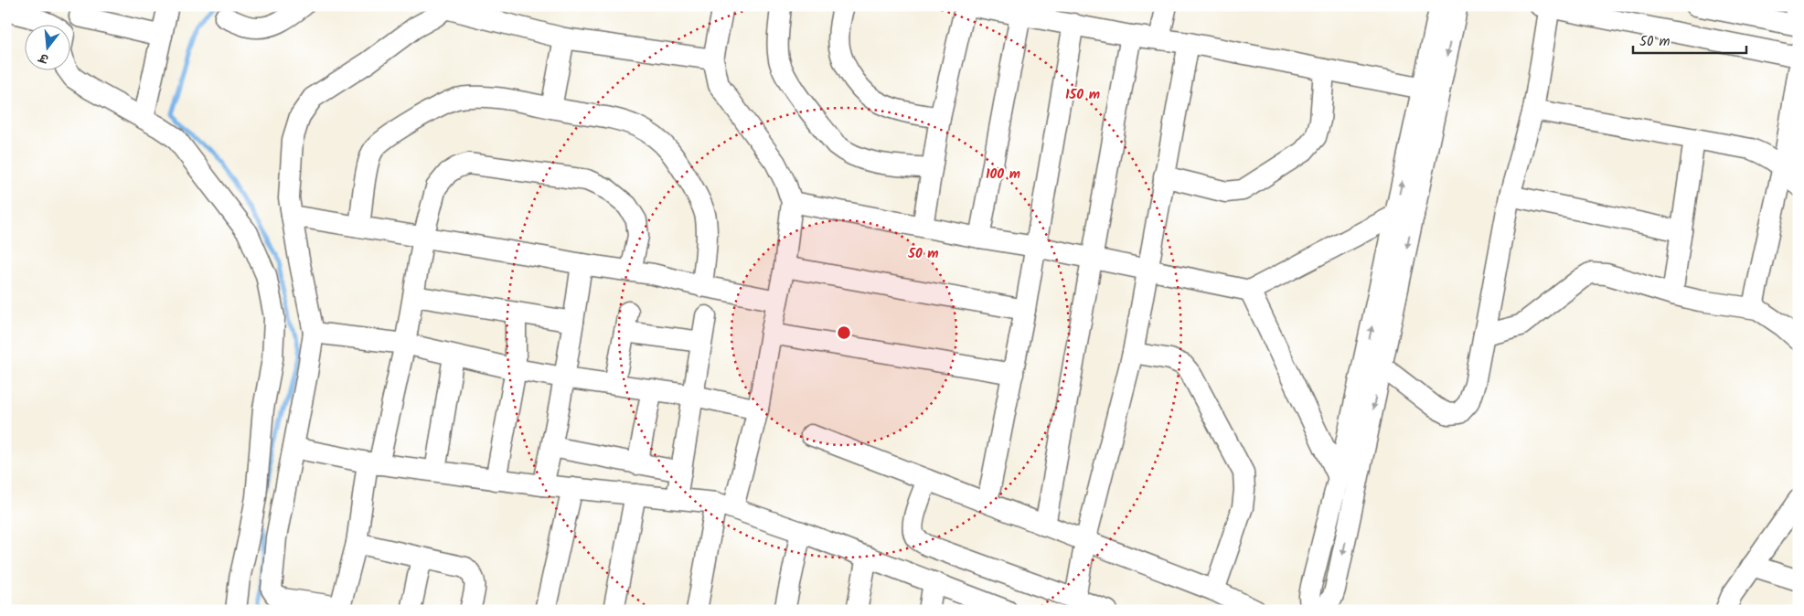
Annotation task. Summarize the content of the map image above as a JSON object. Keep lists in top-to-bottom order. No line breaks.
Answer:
{"scale_bar":"50 m","north":"bottom","rings":["150 m","100 m","50 m"]}
